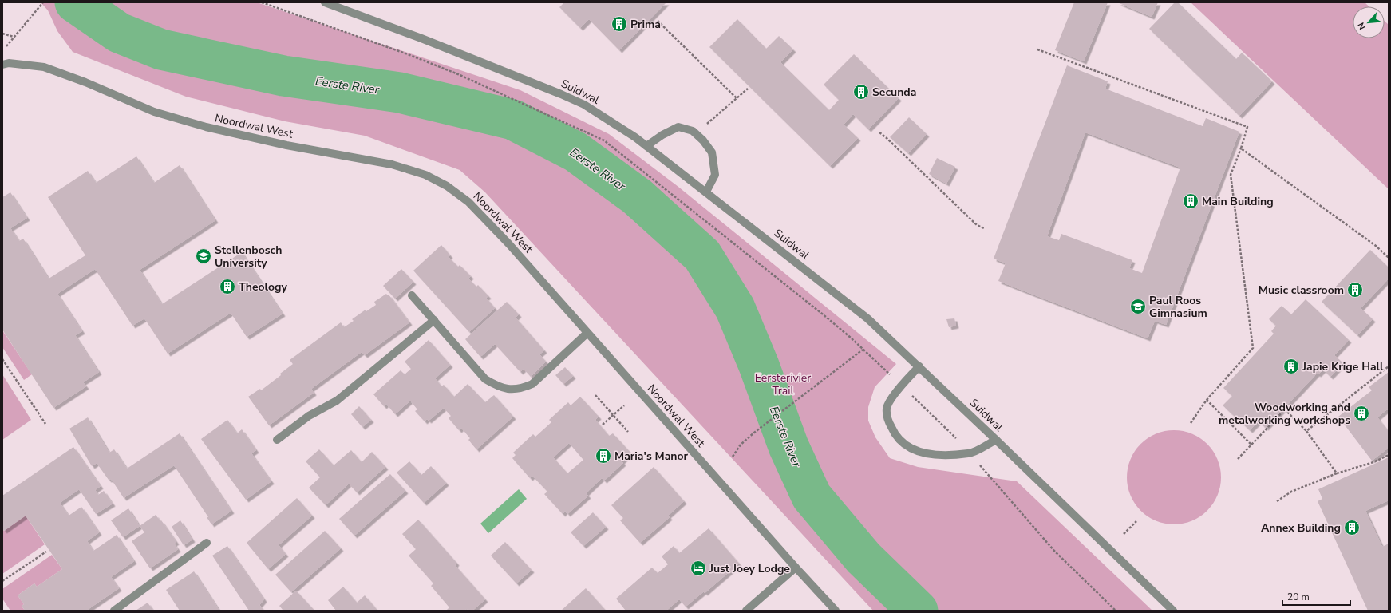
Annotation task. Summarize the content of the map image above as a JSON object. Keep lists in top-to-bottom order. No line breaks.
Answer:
{"streets":{"street":["Suidwal","Noordwal West"]},"water":["Eerste River"],"parks":["Eersterivier Trail"],"places":{"building":["Prima","Secunda","Main Building","Theology","Music classroom","Japie Krige Hall","Woodworking and metalworking workshops","Maria's Manor","Annex Building"],"school or university":["Stellenbosch University","Paul Roos Gimnasium"],"hotel":["Just Joey Lodge"]},"scale_bar":"20 m","north":"bottom left"}
